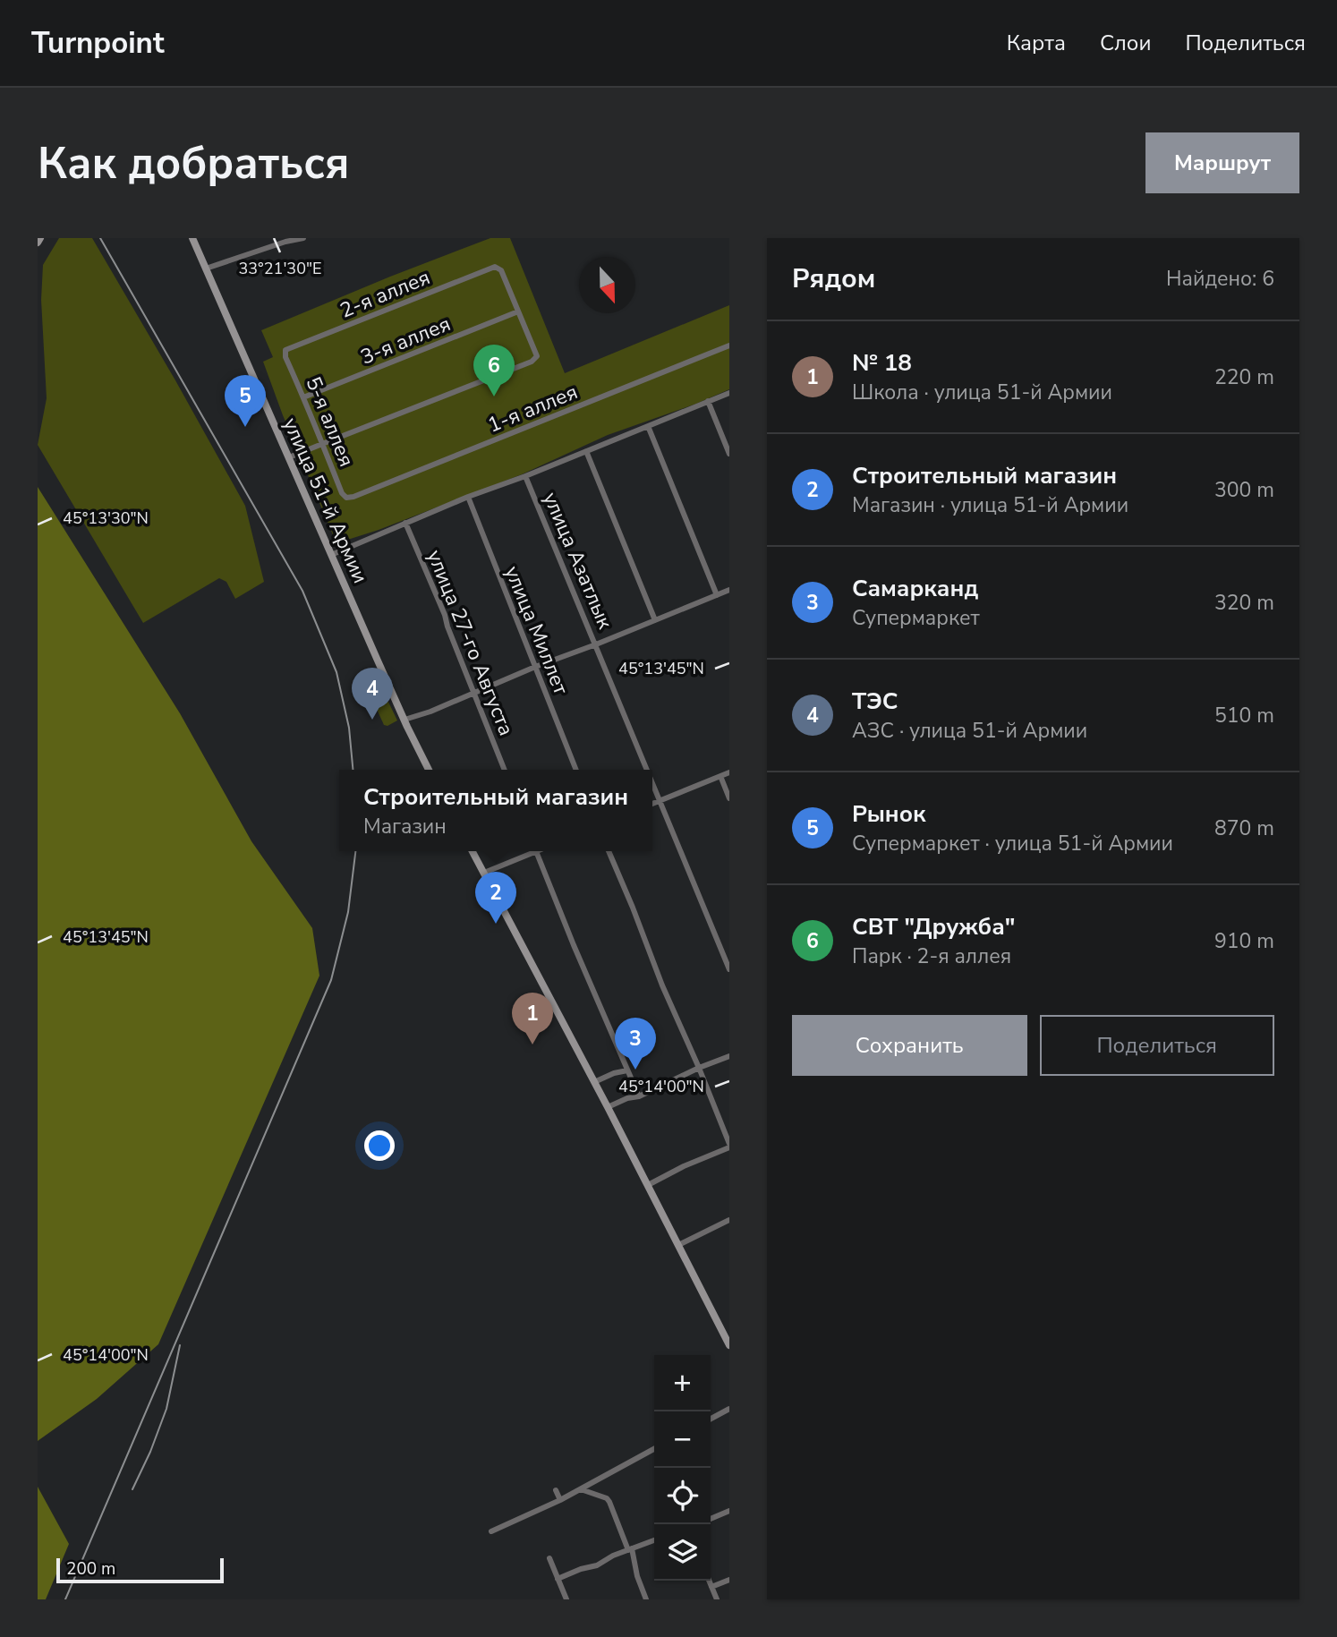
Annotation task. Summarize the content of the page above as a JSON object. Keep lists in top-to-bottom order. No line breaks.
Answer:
{"streets":{"main road":["улица 51-й Армии"],"street":["2-я аллея","3-я аллея","1-я аллея","5-я аллея","улица Азатлык","улица Миллет","улица 27-го Августа"]},"crossings":[["2-я аллея","3-я аллея"],["2-я аллея","5-я аллея"],["3-я аллея","5-я аллея"],["1-я аллея","5-я аллея"]],"scale_bar":"200 m","north":"bottom","page":{"header":"Turnpoint","nav":["Карта","Слои","Поделиться"],"buttons":["Маршрут",["Сохранить","Поделиться"]],"title":"Как добраться","heading":["Рядом","Найдено: 6"],"list":[{"mark":"1","name":"№ 18","note":"Школа · улица 51-й Армии","value":"220 m"},{"mark":"2","name":"Строительный магазин","note":"Магазин · улица 51-й Армии","value":"300 m"},{"mark":"3","name":"Самарканд","note":"Супермаркет","value":"320 m"},{"mark":"4","name":"ТЭС","note":"АЗС · улица 51-й Армии","value":"510 m"},{"mark":"5","name":"Рынок","note":"Супермаркет · улица 51-й Армии","value":"870 m"},{"mark":"6","name":"СВТ \"Дружба\"","note":"Парк · 2-я аллея","value":"910 m"}],"pins":["6","5","4","2","1","3"],"popup":["Строительный магазин","Магазин"],"map_buttons":["+","−"],"scale":"200 m"},"coordinates":["33°21'30\"E","45°13'30\"N","45°13'45\"N","45°14'00\"N"]}
